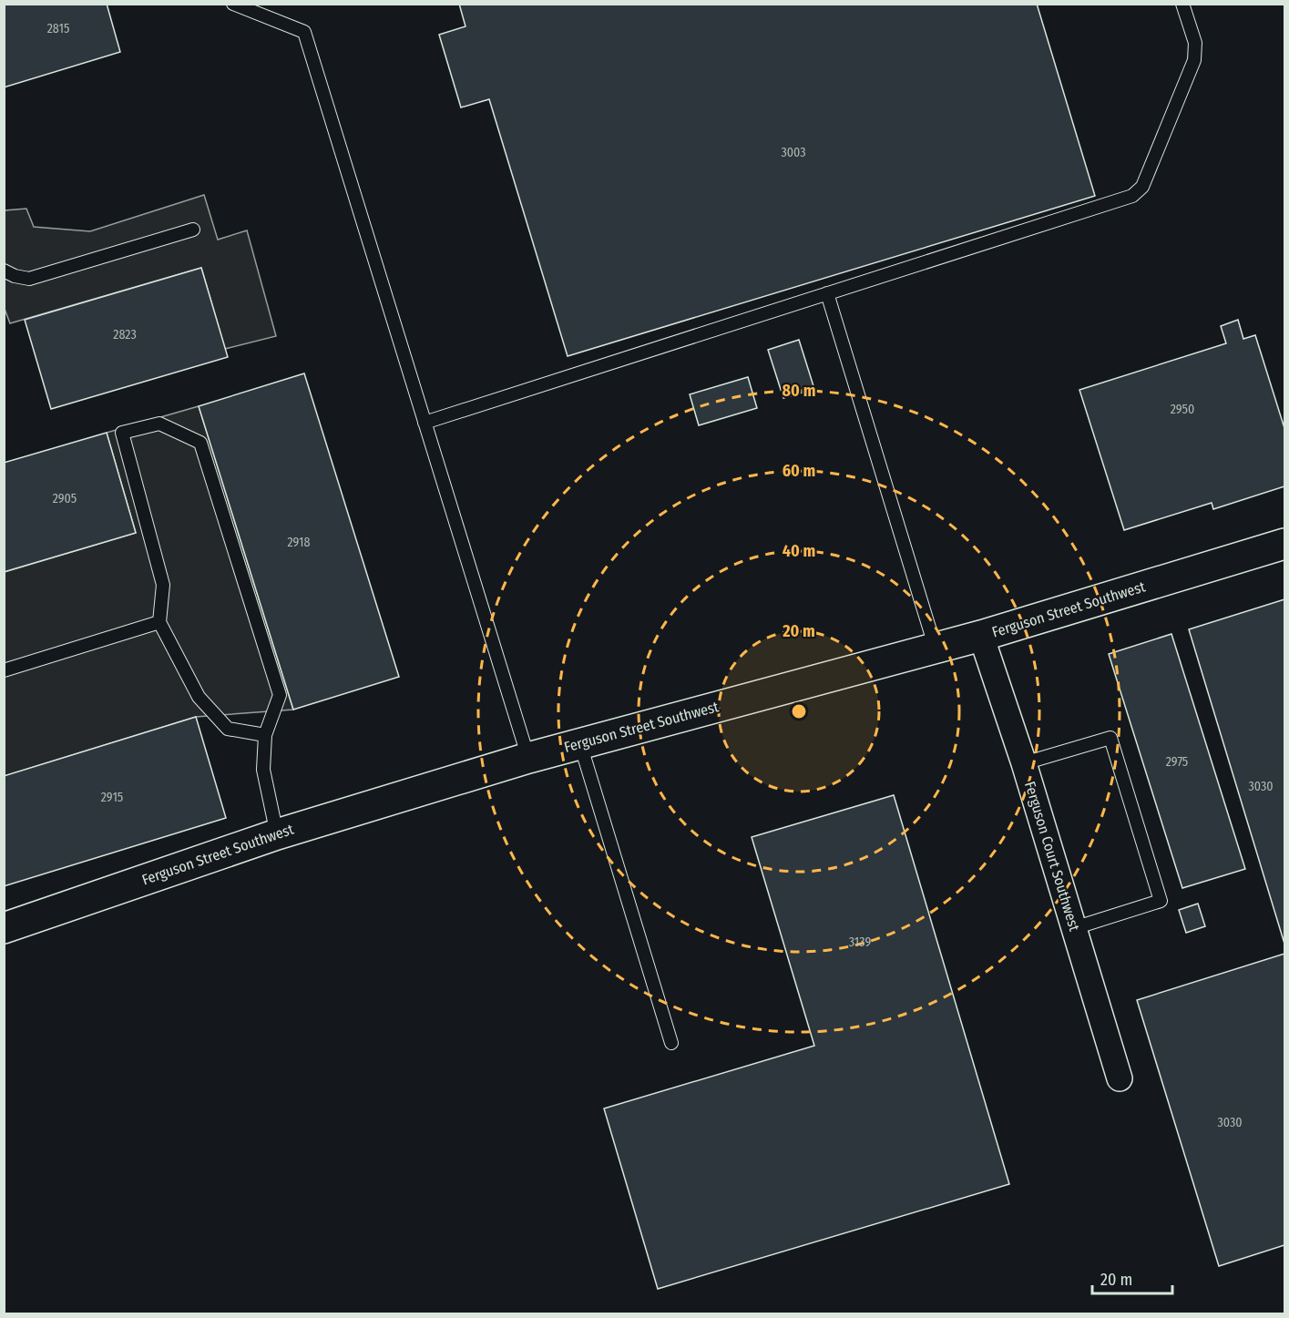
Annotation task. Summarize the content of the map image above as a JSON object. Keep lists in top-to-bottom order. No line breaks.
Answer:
{"streets":{"street":["Ferguson Street Southwest","Ferguson Court Southwest"]},"crossings":[["Ferguson Street Southwest","Ferguson Court Southwest"]],"house_numbers":["2815","3003","2823","2950","2905","2918","2975","3030","2915","3139","3030"],"scale_bar":"20 m","rings":["80 m","60 m","40 m","20 m"]}
